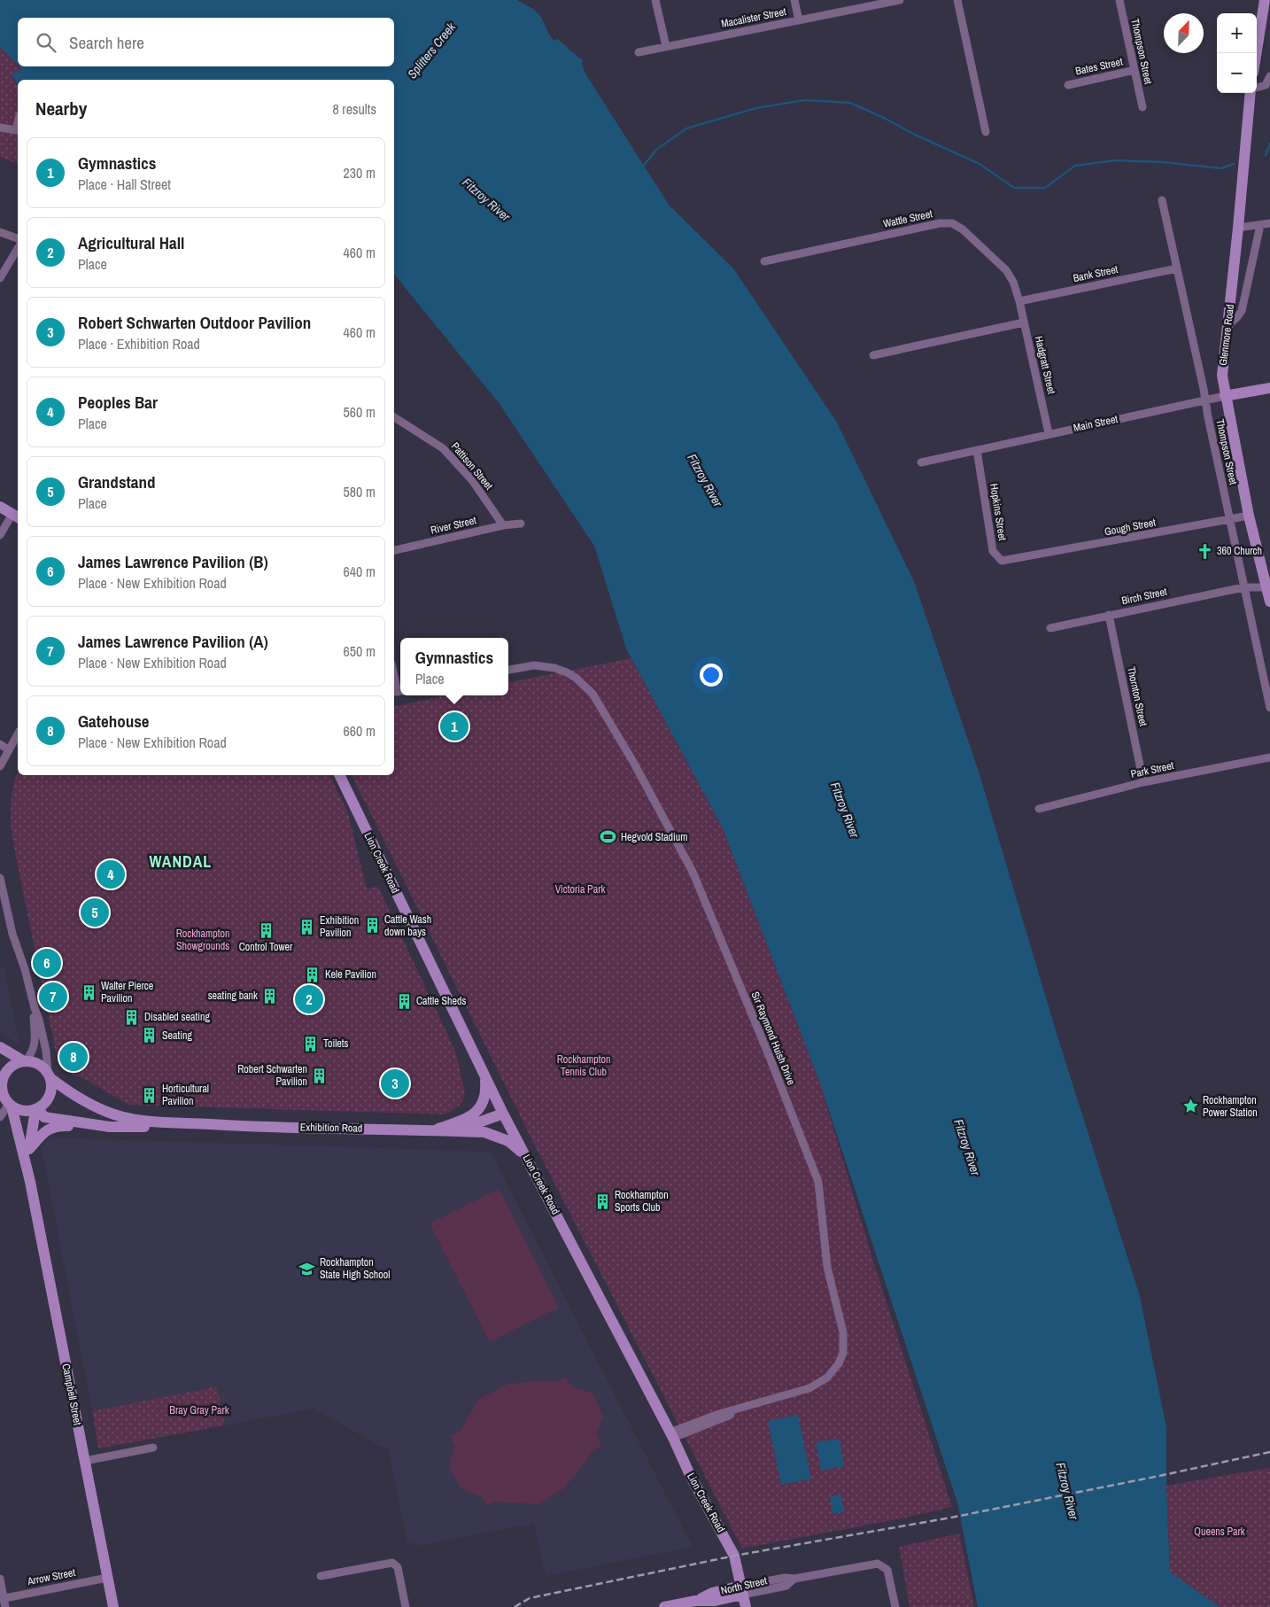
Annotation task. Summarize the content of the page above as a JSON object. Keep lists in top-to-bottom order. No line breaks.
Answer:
{"streets":{"street":["Macalister Street","Thompson Street","Bates Street","Wattle Street","Bank Street","Glenmore Road","Hadgratt Street","Main Street","Pattison Street","Hopkins Street","River Street","Gough Street","Birch Street","Thornton Street","Park Street","Lion Creek Road","Sir Raymond Huish Drive","Exhibition Road","Campbell Street","Arrow Street","North Street"]},"crossings":[["Thompson Street","Bates Street"],["Thompson Street","Bank Street"],["Thompson Street","Main Street"],["Thompson Street","Gough Street"],["Thompson Street","Birch Street"],["Wattle Street","Bank Street"],["Wattle Street","Hadgratt Street"],["Bank Street","Hadgratt Street"],["Glenmore Road","Main Street"],["Glenmore Road","Gough Street"],["Glenmore Road","Birch Street"],["Hadgratt Street","Main Street"],["Main Street","Hopkins Street"],["Pattison Street","River Street"],["Hopkins Street","Gough Street"],["Birch Street","Thornton Street"],["Thornton Street","Park Street"],["Lion Creek Road","Sir Raymond Huish Drive"],["Lion Creek Road","Exhibition Road"],["Lion Creek Road","North Street"],["Exhibition Road","Campbell Street"],["Campbell Street","Arrow Street"]],"districts":["WANDAL"],"water":["Splitters Creek","Fitzroy River"],"parks":["Victoria Park","Rockhampton Showgrounds","Rockhampton Tennis Club","Bray Gray Park","Queens Park"],"places":{"church":["360 Church"],"sports":["Hegvold Stadium"],"building":["Cattle Wash down bays","Exhibition Pavilion","Control Tower","Kele Pavilion","Walter Pierce Pavilion","seating bank","Cattle Sheds","Disabled seating","Seating","Toilets","Robert Schwarten Pavilion","Horticultural Pavilion","Rockhampton Sports Club"],"place":["Rockhampton Power Station"],"school or university":["Rockhampton State High School"]},"north":"top right","page":{"map_buttons":["+","−"],"search":"Search here","heading":["Nearby","8 results"],"list":[{"mark":"1","name":"Gymnastics","note":"Place · Hall Street","value":"230 m"},{"mark":"2","name":"Agricultural Hall","note":"Place","value":"460 m"},{"mark":"3","name":"Robert Schwarten Outdoor Pavilion","note":"Place · Exhibition Road","value":"460 m"},{"mark":"4","name":"Peoples Bar","note":"Place","value":"560 m"},{"mark":"5","name":"Grandstand","note":"Place","value":"580 m"},{"mark":"6","name":"James Lawrence Pavilion (B)","note":"Place · New Exhibition Road","value":"640 m"},{"mark":"7","name":"James Lawrence Pavilion (A)","note":"Place · New Exhibition Road","value":"650 m"},{"mark":"8","name":"Gatehouse","note":"Place · New Exhibition Road","value":"660 m"}],"popup":["Gymnastics","Place"],"pins":["1","4","5","6","7","2","8","3"]}}
